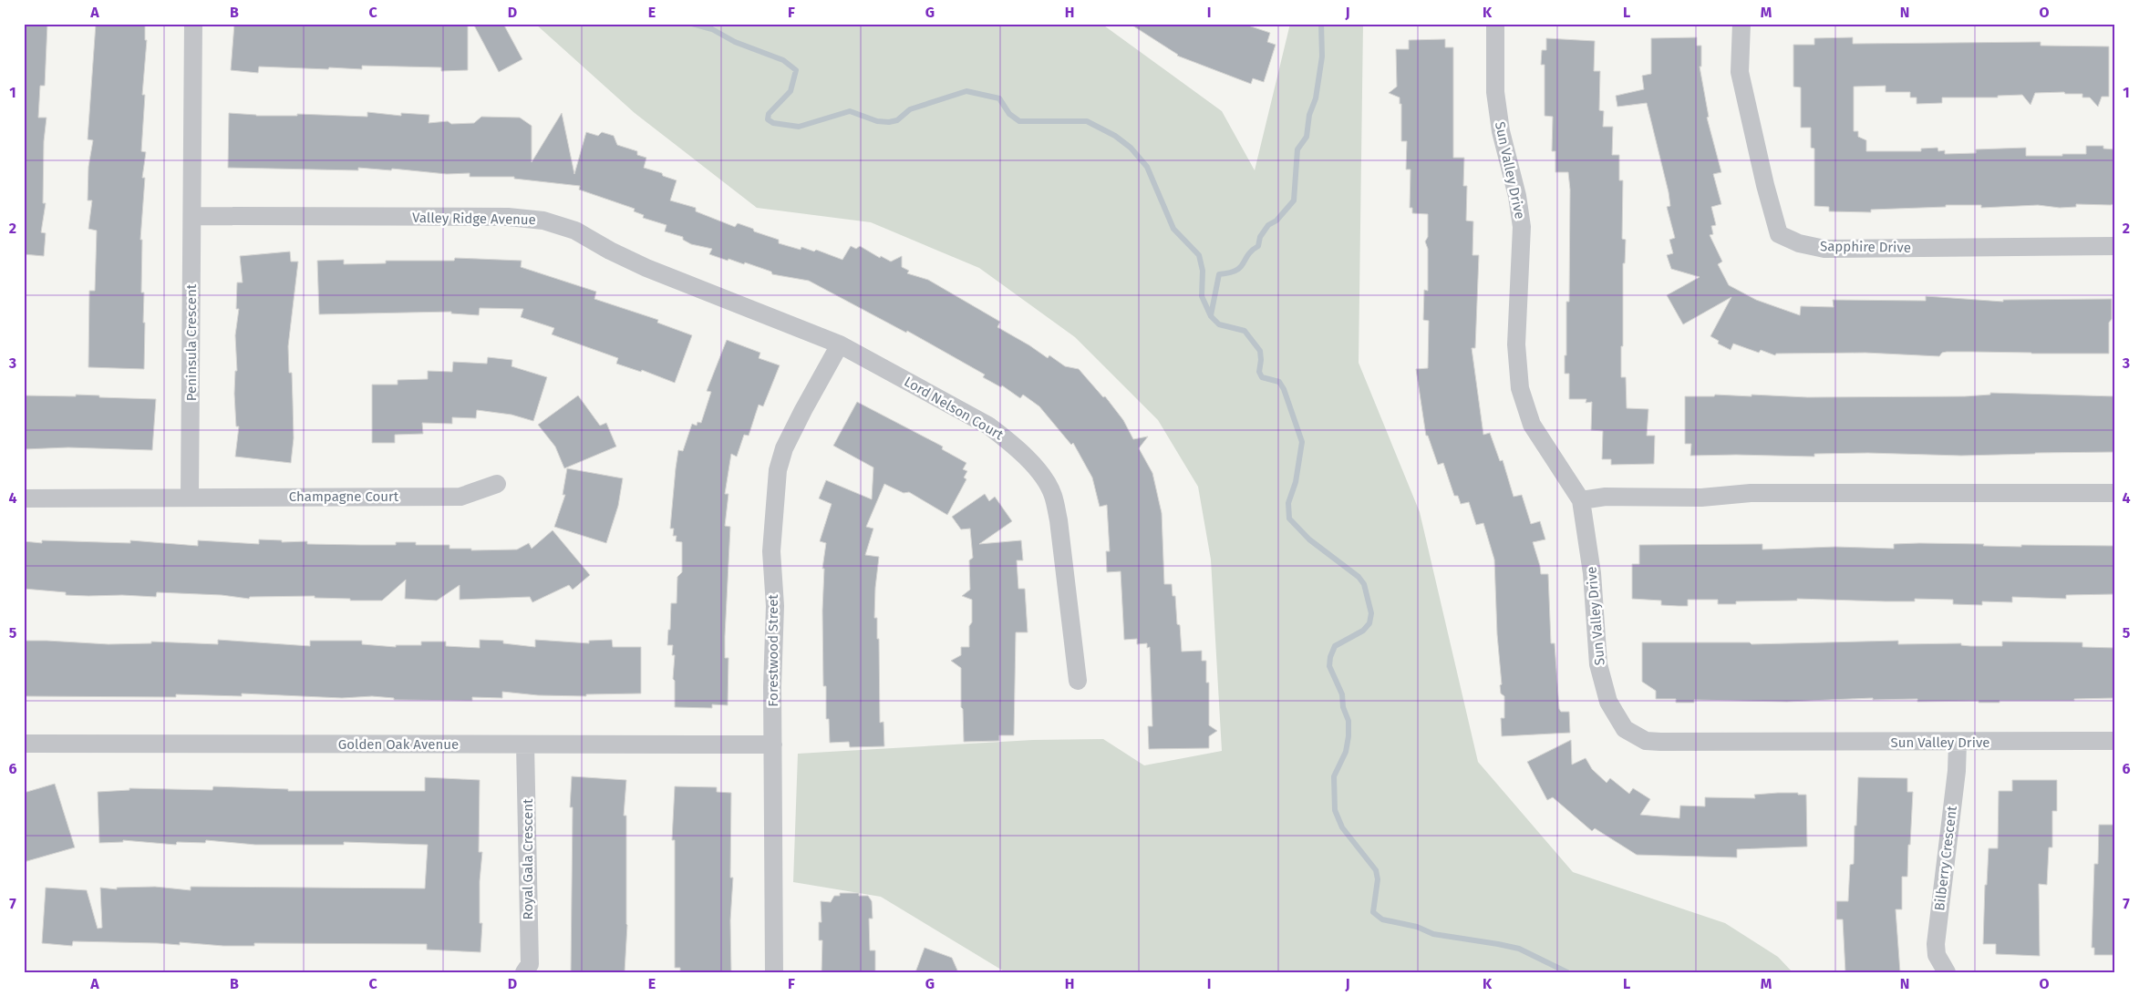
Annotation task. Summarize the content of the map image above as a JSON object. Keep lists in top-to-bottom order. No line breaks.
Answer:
{"streets":{"street":["Sun Valley Drive","Valley Ridge Avenue","Sapphire Drive","Peninsula Crescent","Lord Nelson Court","Champagne Court","Forestwood Street","Golden Oak Avenue","Bilberry Crescent","Royal Gala Crescent"]},"crossings":[["Sun Valley Drive","Bilberry Crescent"],["Valley Ridge Avenue","Peninsula Crescent"],["Valley Ridge Avenue","Lord Nelson Court"],["Valley Ridge Avenue","Forestwood Street"],["Peninsula Crescent","Champagne Court"],["Lord Nelson Court","Forestwood Street"],["Forestwood Street","Golden Oak Avenue"],["Golden Oak Avenue","Royal Gala Crescent"]],"grid":{"columns":["A","B","C","D","E","F","G","H","I","J","K","L","M","N","O"],"rows":["1","2","3","4","5","6","7"]}}
